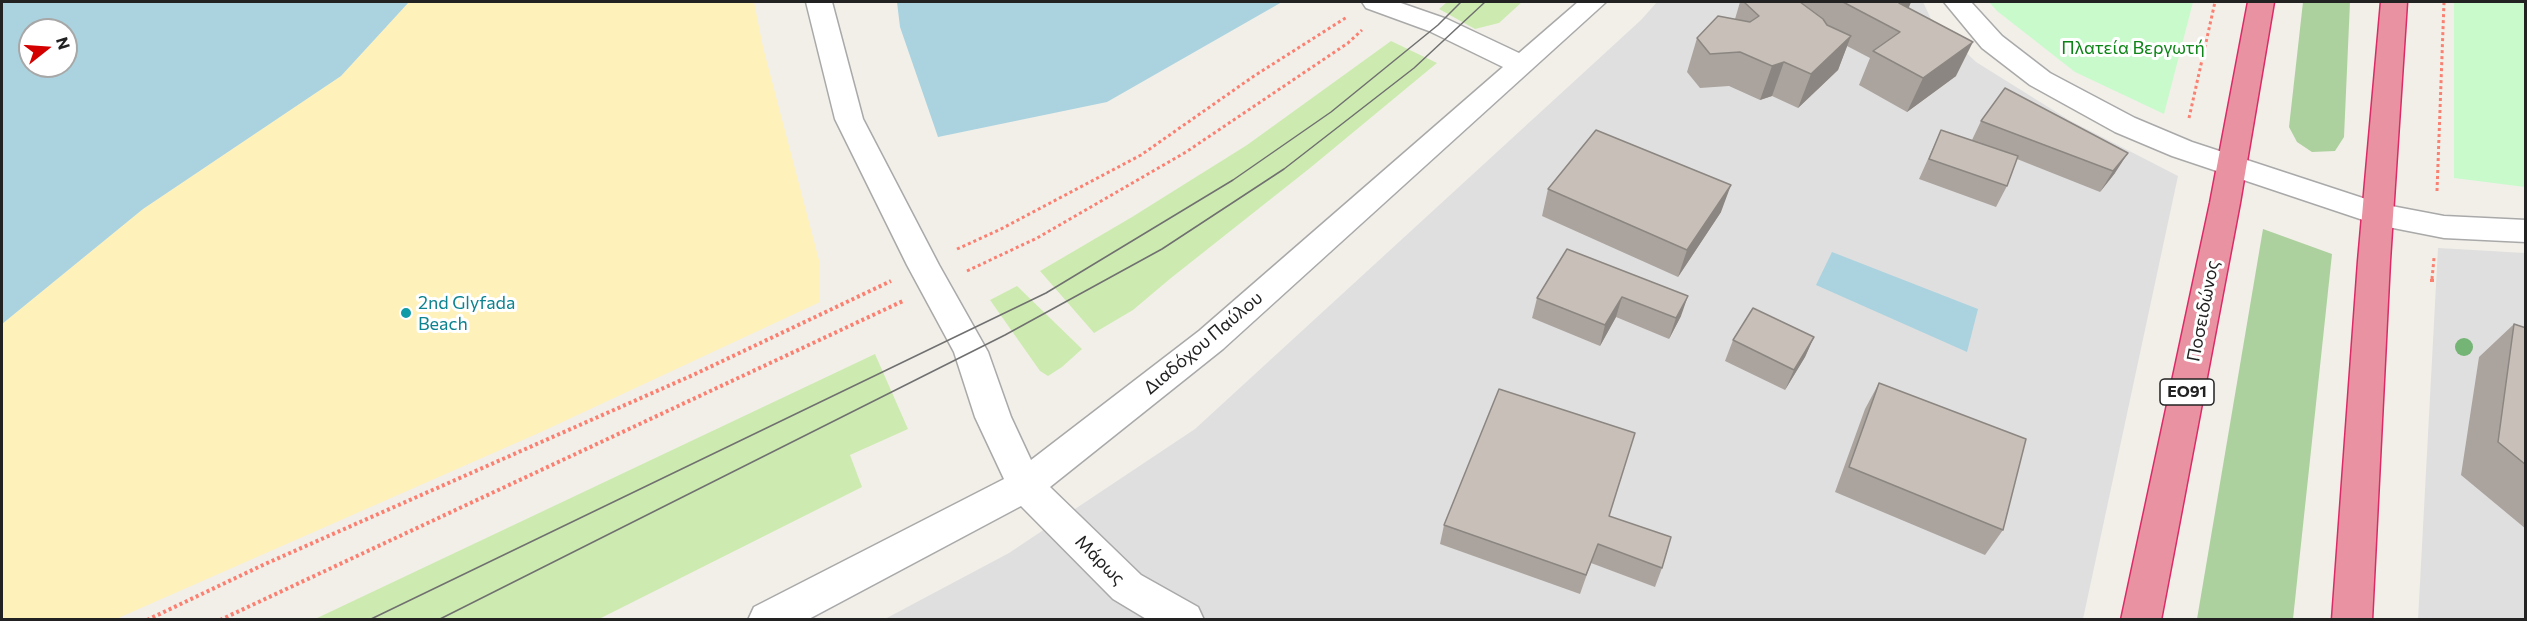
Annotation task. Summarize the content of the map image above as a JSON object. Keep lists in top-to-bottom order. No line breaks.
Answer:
{"streets":{"highway":["Ποσειδώνος","ΕΟ91"],"street":["Διαδόχου Παύλου","Μάρως"]},"crossings":[["Διαδόχου Παύλου","Μάρως"]],"parks":["Πλατεία Βεργωτή"],"places":["2nd Glyfada Beach"],"north":"right"}
